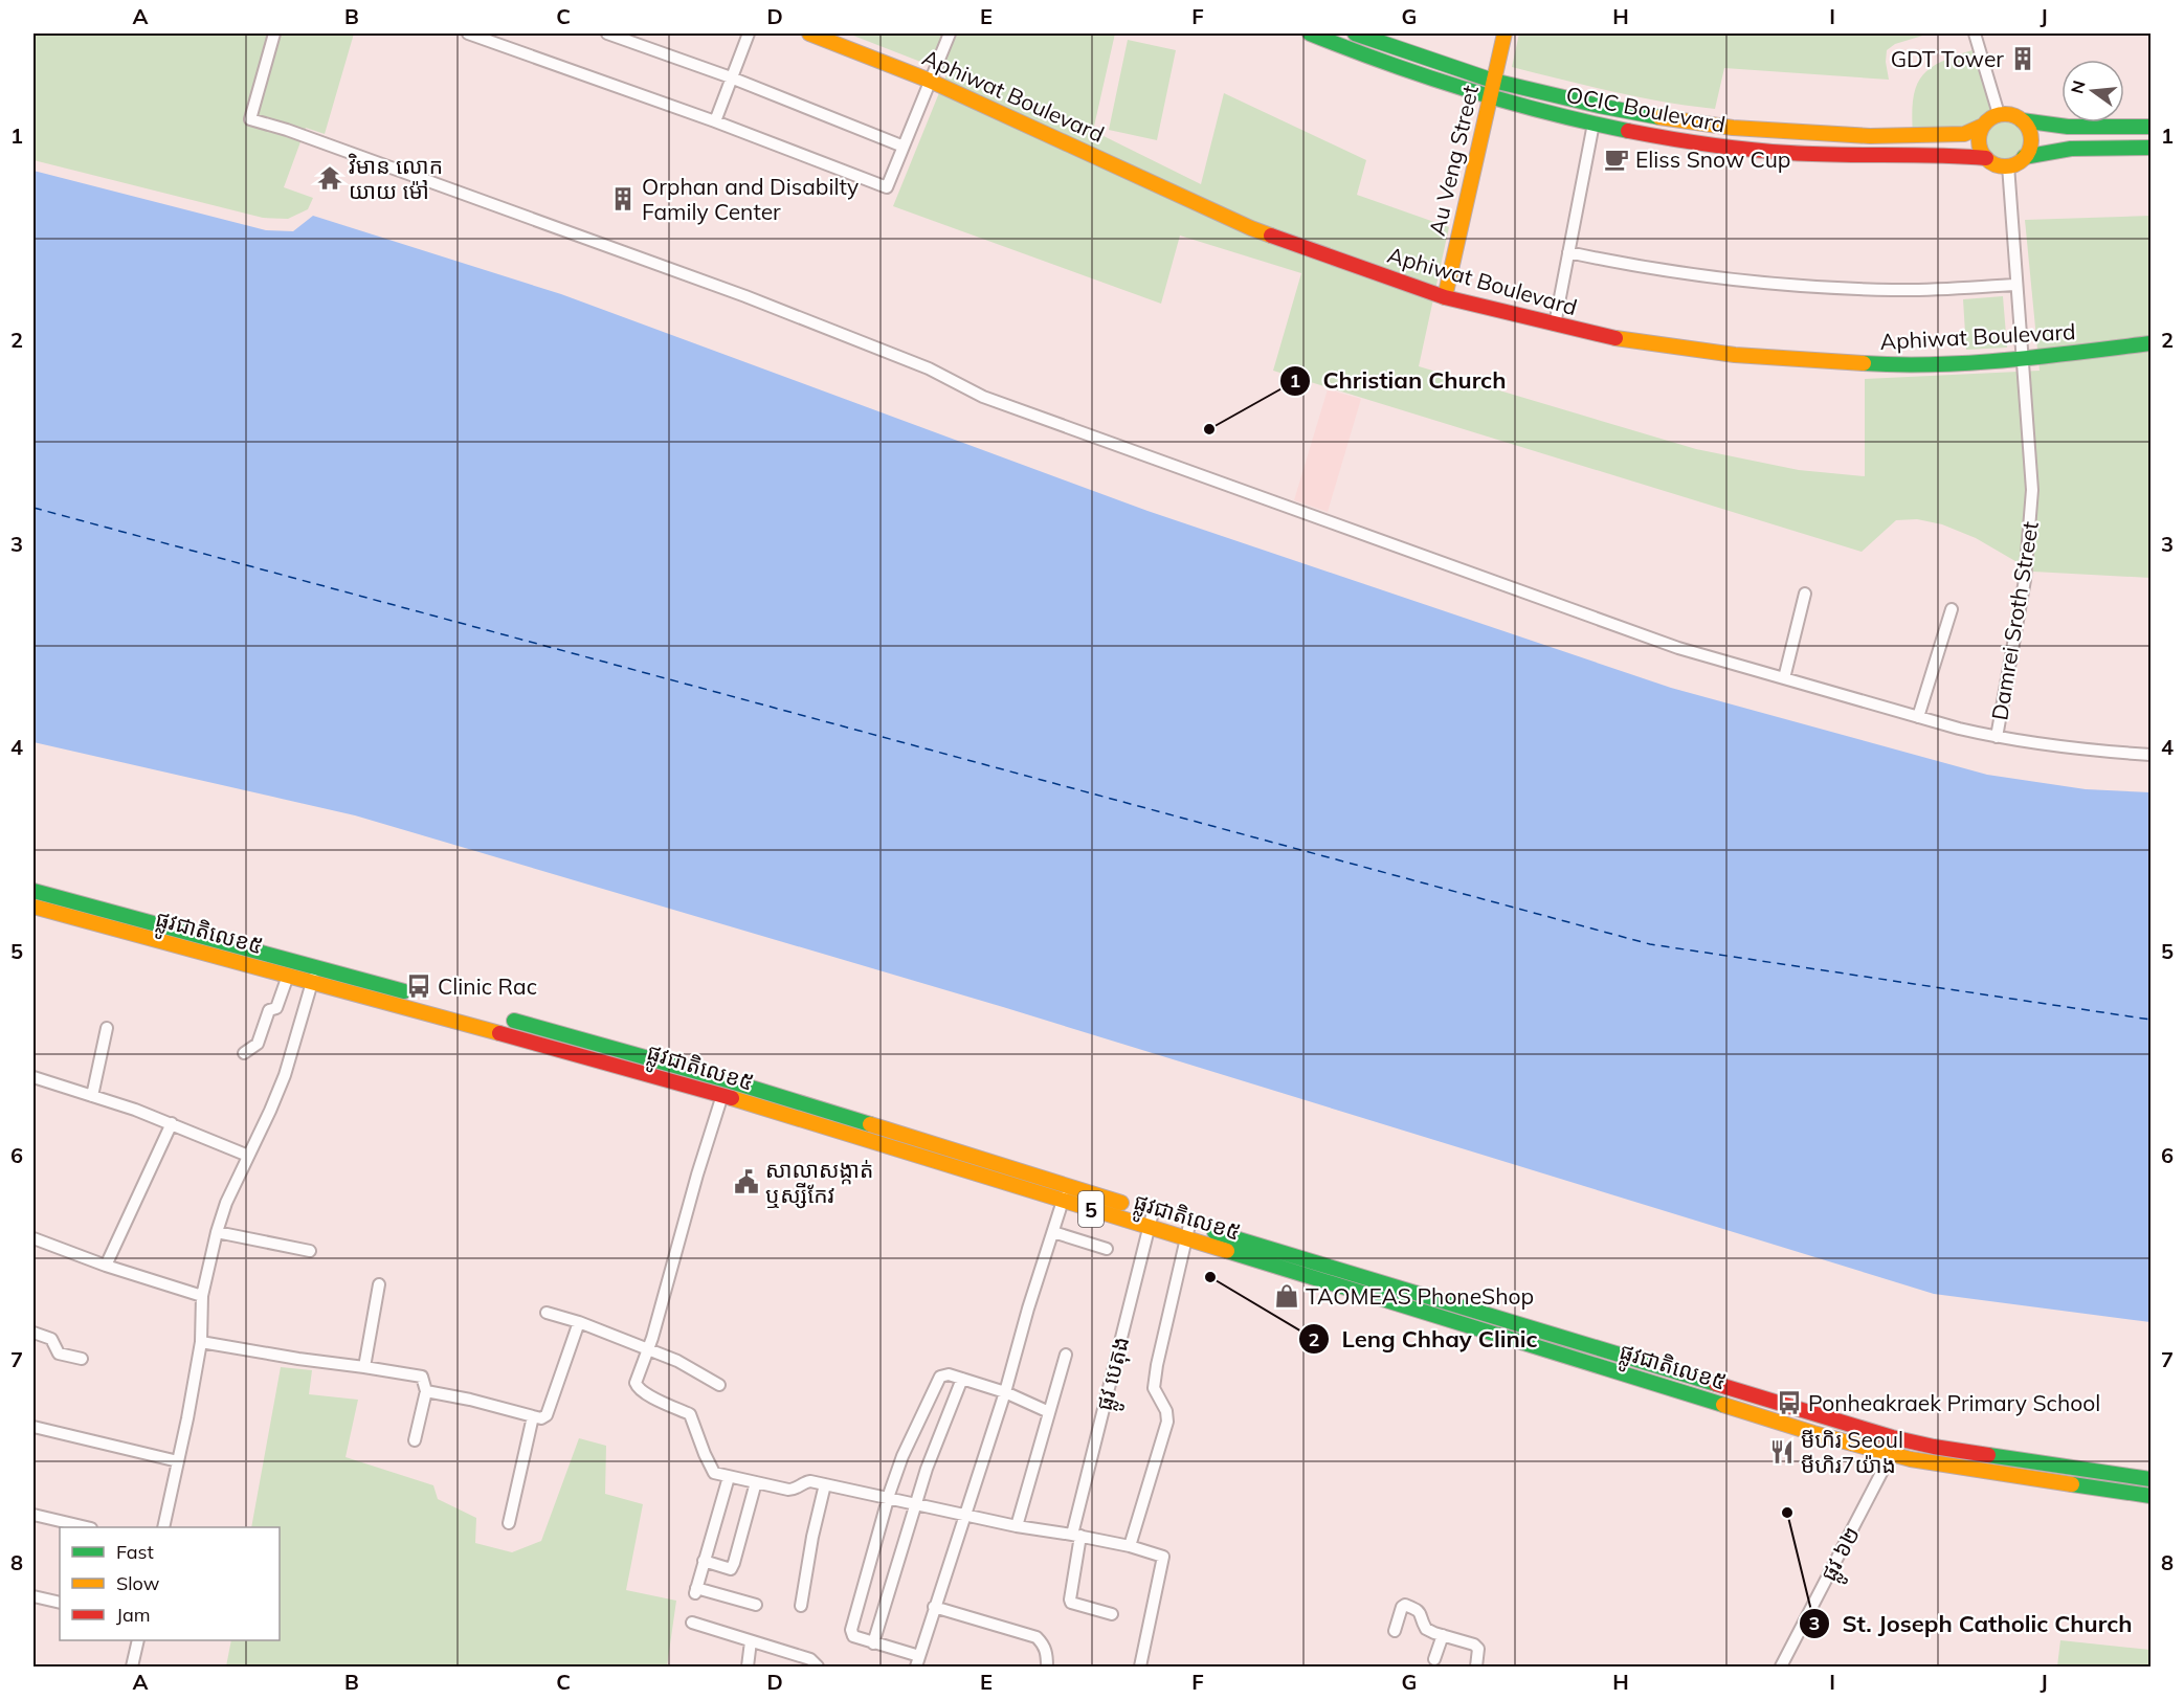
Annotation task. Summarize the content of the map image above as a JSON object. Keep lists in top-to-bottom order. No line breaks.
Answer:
{"streets":{"main road":["Aphiwat Boulevard","OCIC Boulevard","Au Veng Street","ផ្លូវជាតិលេខ៥","5"],"street":["Damrei Sroth Street","ផ្លូវ បេតុង","ផ្លូវ ៦២"]},"crossings":[["Aphiwat Boulevard","Au Veng Street"],["Aphiwat Boulevard","Damrei Sroth Street"],["OCIC Boulevard","Au Veng Street"],["OCIC Boulevard","Damrei Sroth Street"],["ផ្លូវជាតិលេខ៥","ផ្លូវ បេតុង"],["ផ្លូវជាតិលេខ៥","ផ្លូវ ៦២"]],"places":{"building":["GDT Tower","Orphan and Disabilty Family Center"],"cafe":["Eliss Snow Cup"],"temple":["វិមាន លោក យាយ ម៉ៅ"],"other":["Christian Church","Leng Chhay Clinic","St. Joseph Catholic Church"],"bus stop":["Clinic Rac","Ponheakraek Primary School"],"public building":["សាលាសង្កាត់ ឬស្សីកែវ"],"shop":["TAOMEAS PhoneShop"],"restaurant":["មីហិរ Seoul មីហិរ7យ៉ាង"]},"legend":["Fast","Slow","Jam"],"north":"left","grid":{"columns":["A","B","C","D","E","F","G","H","I","J"],"rows":["1","2","3","4","5","6","7","8"]}}
